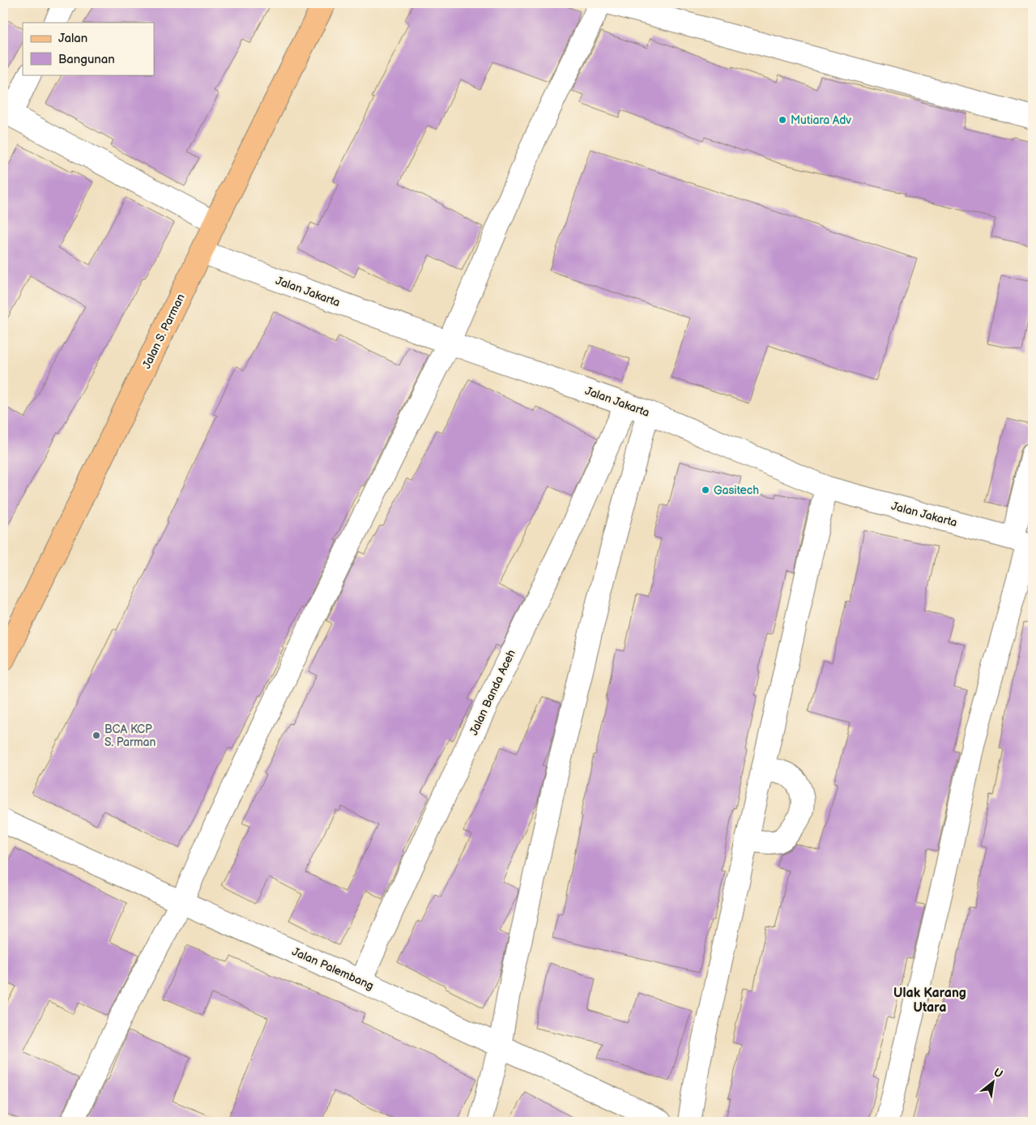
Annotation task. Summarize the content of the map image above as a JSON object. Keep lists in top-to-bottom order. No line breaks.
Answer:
{"streets":{"main road":["Jalan S. Parman"],"street":["Jalan Jakarta","Jalan Banda Aceh","Jalan Palembang"]},"crossings":[["Jalan Jakarta","Jalan S. Parman"],["Jalan Jakarta","Jalan Banda Aceh"],["Jalan Banda Aceh","Jalan Palembang"]],"districts":["Ulak Karang Utara"],"places":["Mutiara Adv","Gasitech","BCA KCP S. Parman"],"legend":["Jalan","Bangunan"],"north":"top right"}
